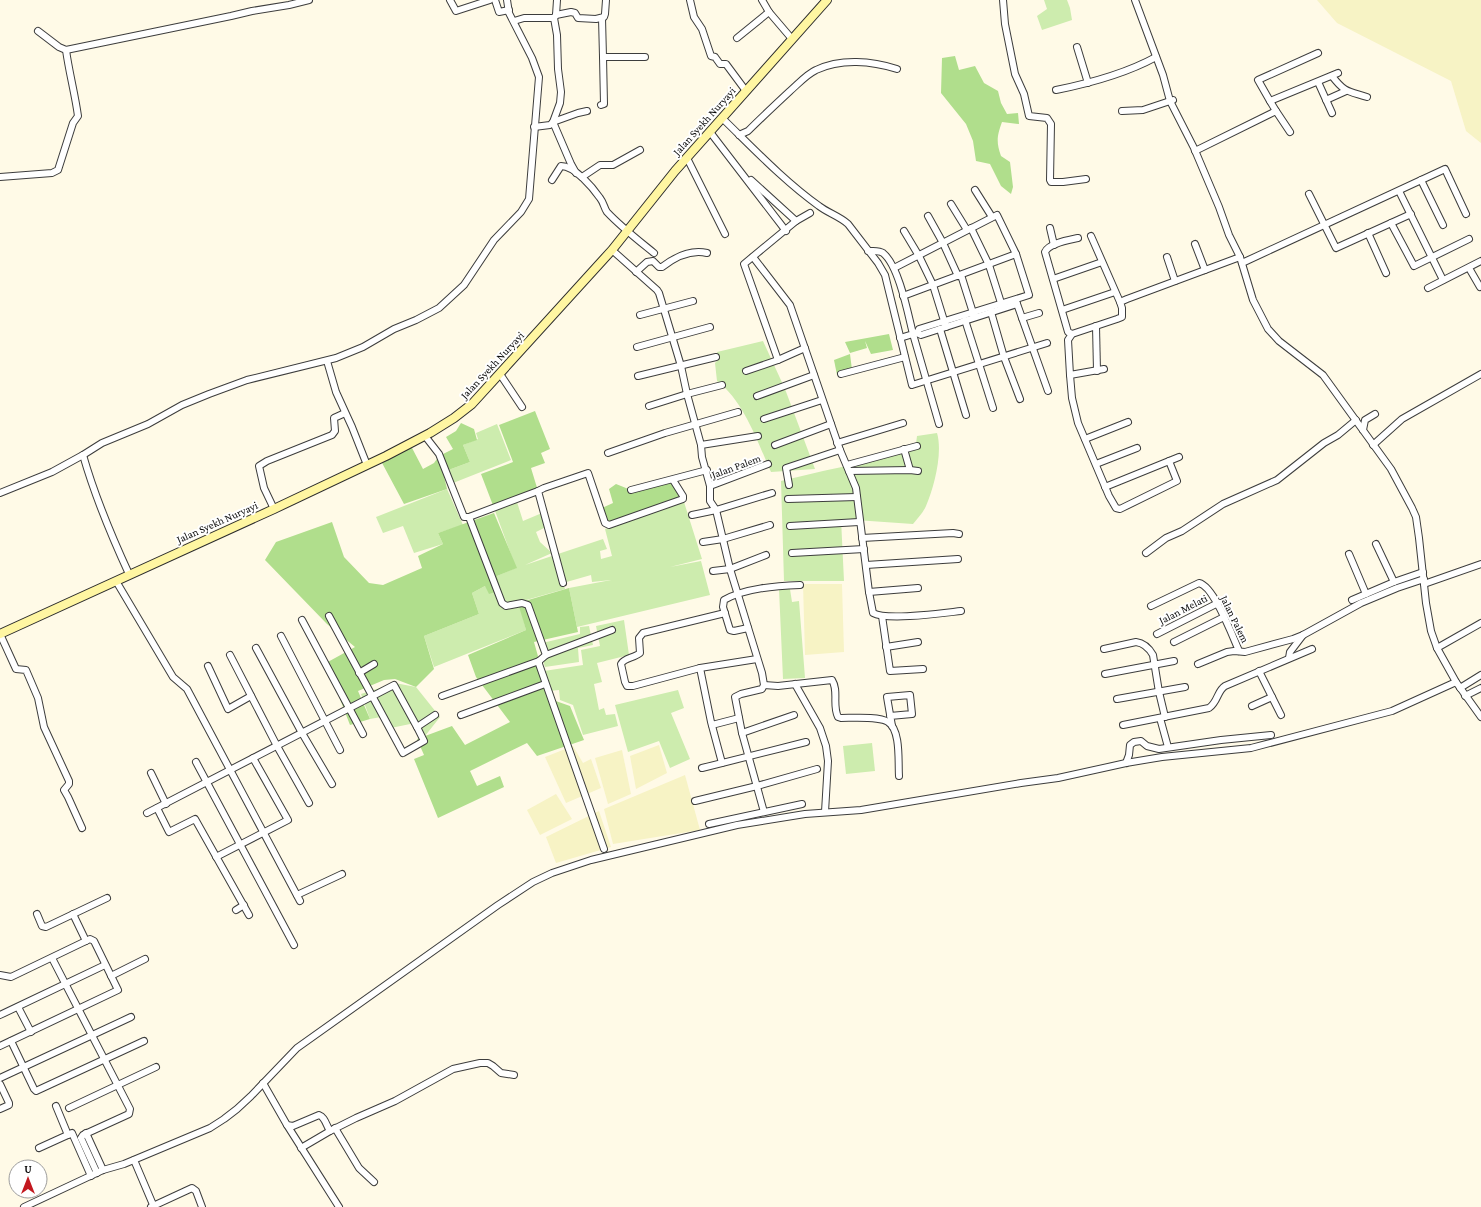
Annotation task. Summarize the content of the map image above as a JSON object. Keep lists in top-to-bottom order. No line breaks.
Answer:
{"streets":{"main road":["Jalan Syekh Nuryayi"],"street":["Jalan Palem","Jalan Melati"]},"crossings":[["Jalan Palem","Jalan Melati"]],"north":"top"}
